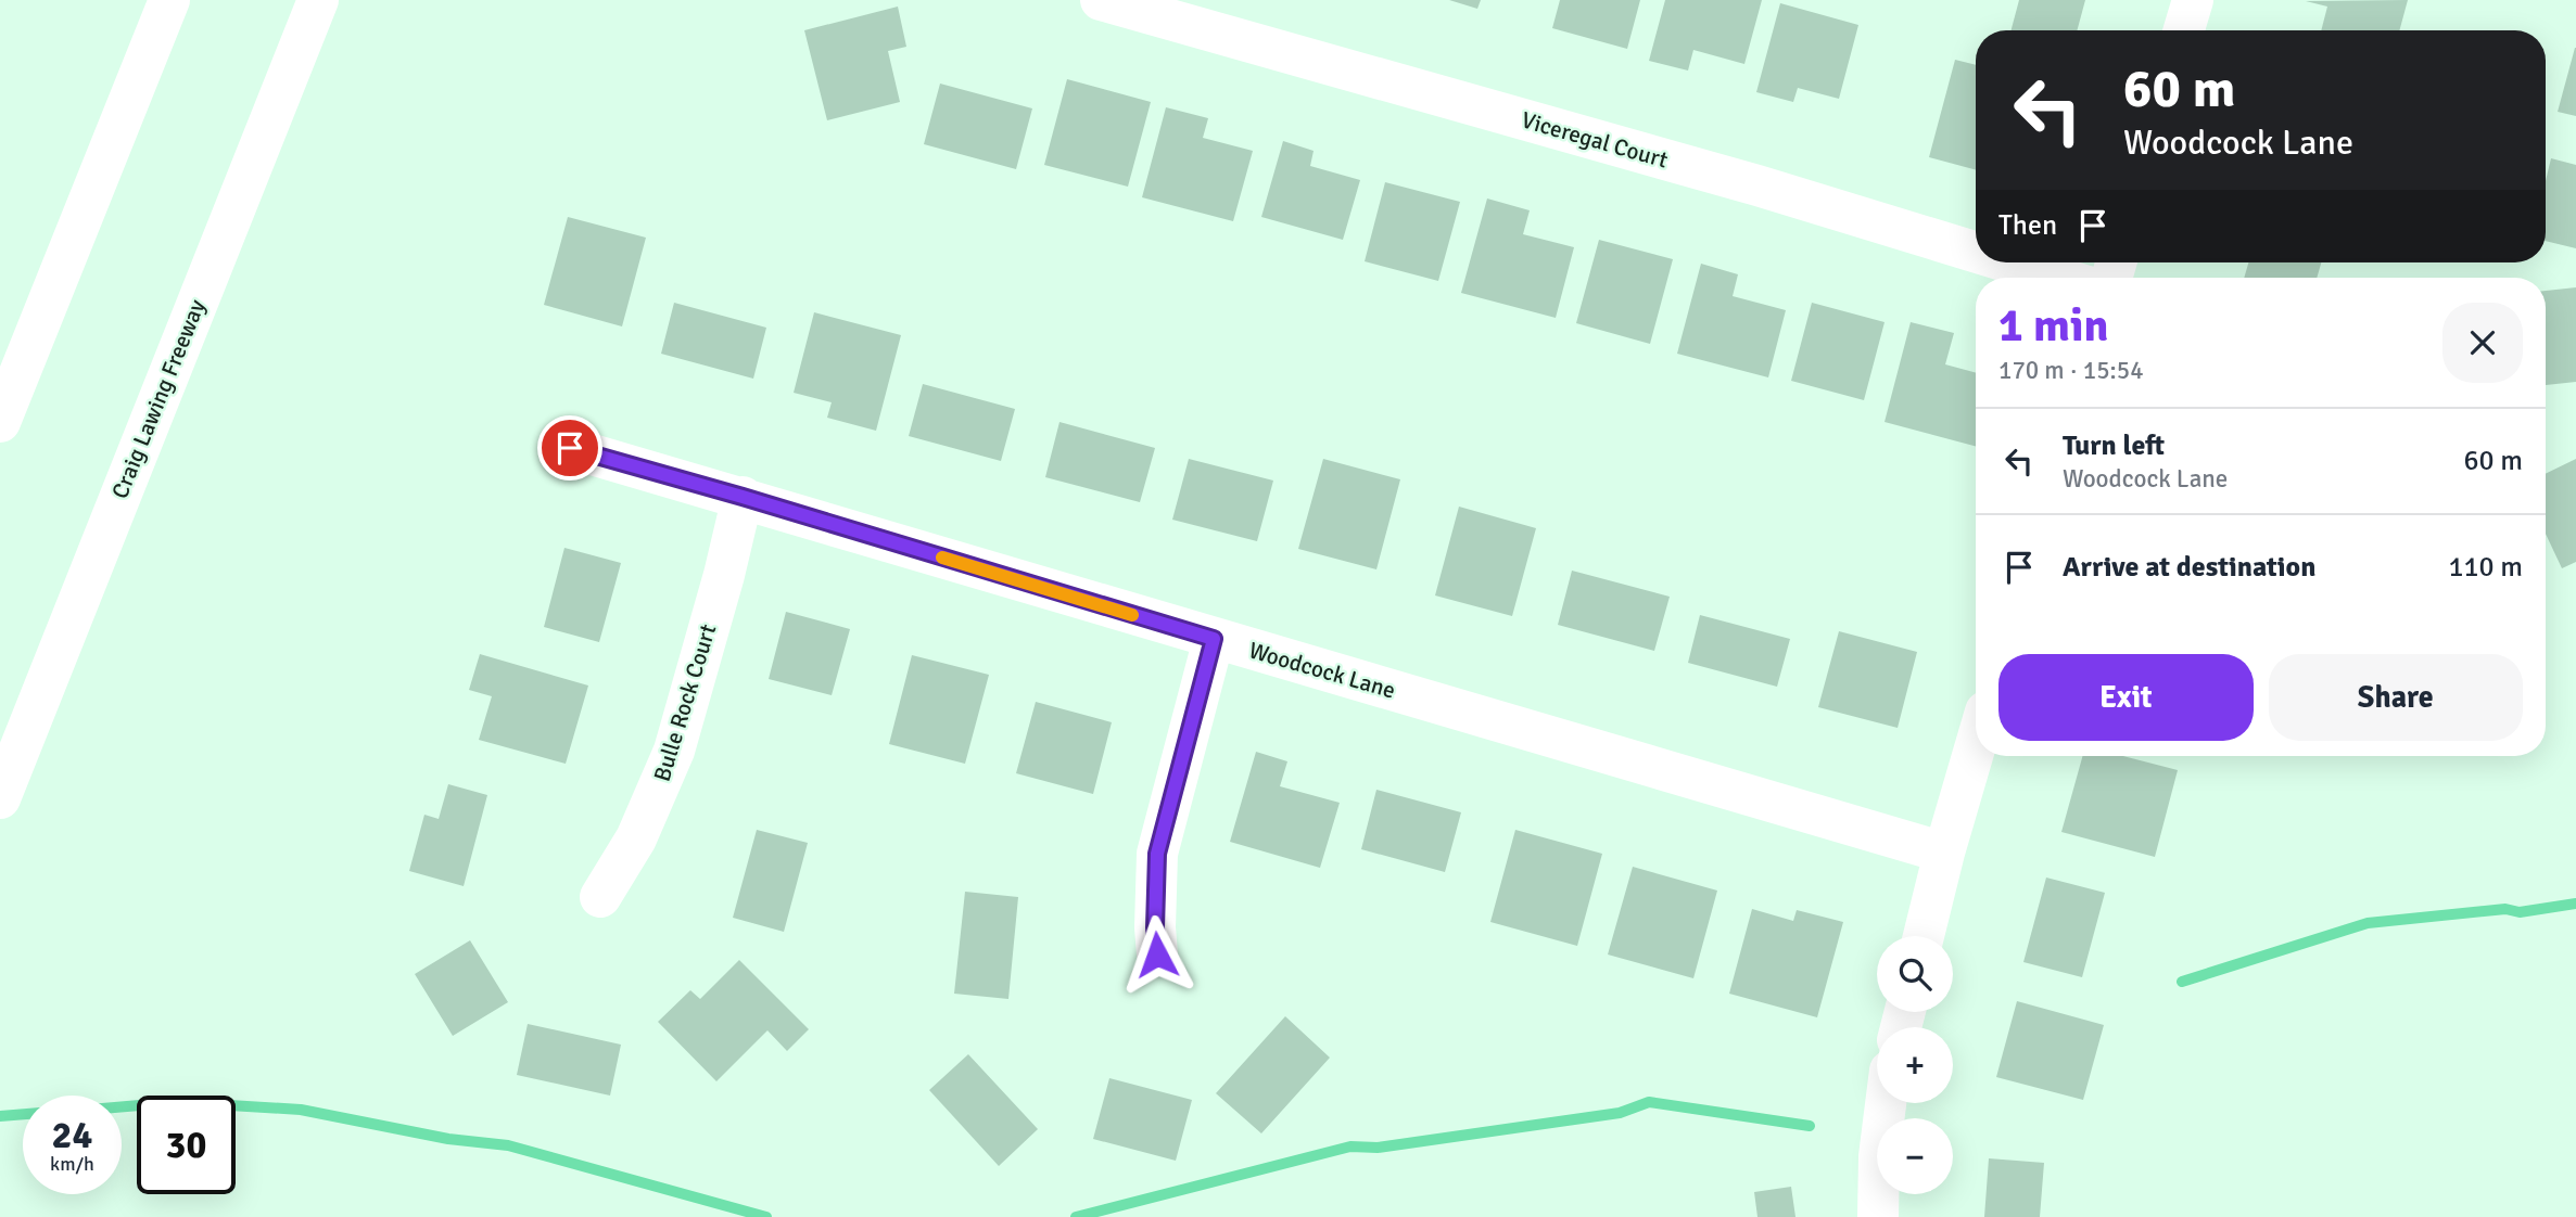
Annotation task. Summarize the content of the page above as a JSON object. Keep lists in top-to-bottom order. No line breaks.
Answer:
{"streets":{"main road":["Viceregal Court","Craig Lawing Freeway","Woodcock Lane","Bulle Rock Court"]},"crossings":[["Woodcock Lane","Bulle Rock Court"]],"page":{"turn":["60 m","Woodcock Lane"],"then":"Then","heading":["1 min","170 m · 15:54"],"list":[{"name":"Turn left","note":"Woodcock Lane","value":"60 m"},{"name":"Arrive at destination","value":"110 m"}],"buttons":["Exit","Share"],"map_buttons":["+","−"],"speed":"24 km/h","limit":"30"}}
